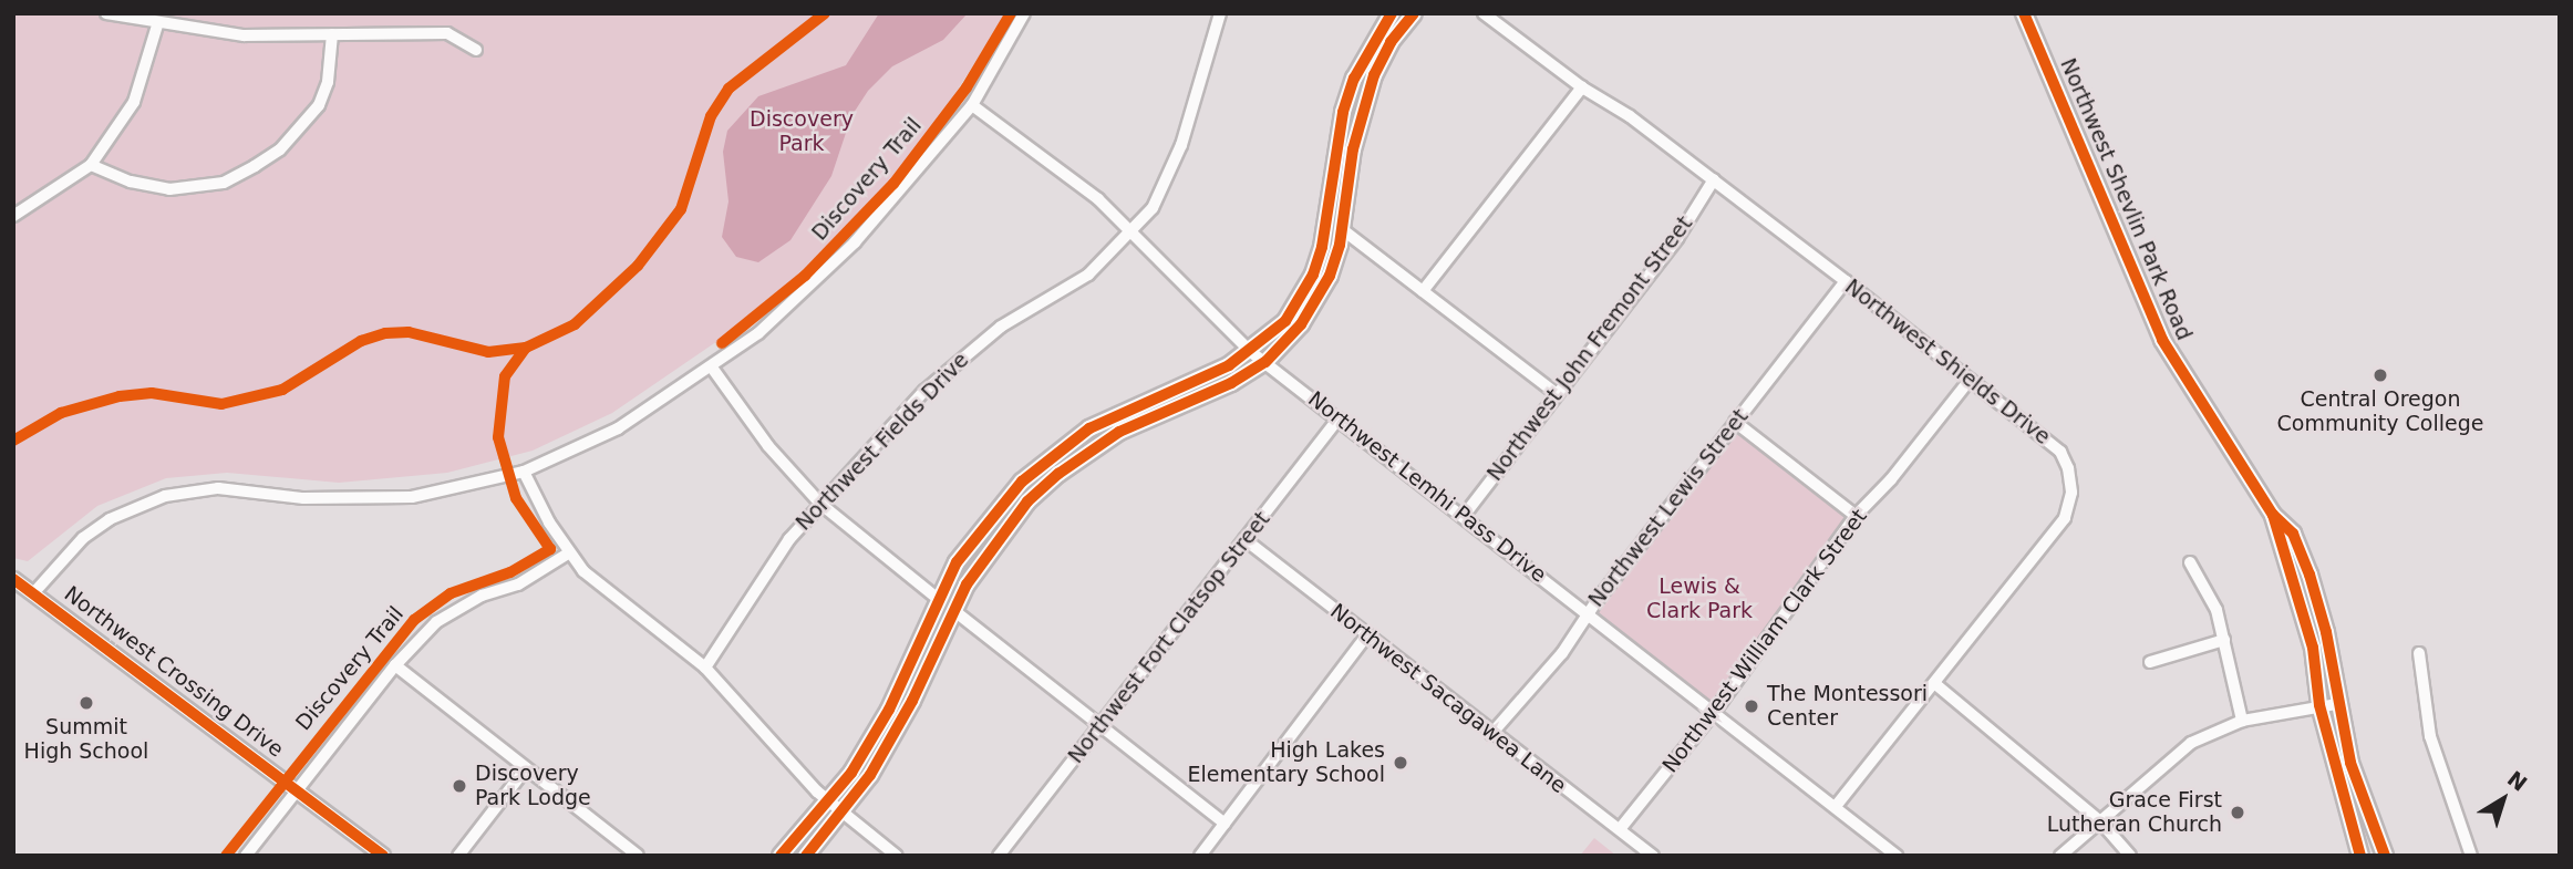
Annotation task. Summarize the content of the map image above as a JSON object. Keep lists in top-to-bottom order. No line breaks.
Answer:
{"streets":{"main road":["Northwest Shevlin Park Road"],"street":["Northwest John Fremont Street","Northwest Shields Drive","Northwest Fields Drive","Northwest Lemhi Pass Drive","Northwest Lewis Street","Northwest Fort Clatsop Street","Northwest William Clark Street","Northwest Crossing Drive","Northwest Sacagawea Lane"],"cycle path":["Discovery Trail"]},"crossings":[["Northwest John Fremont Street","Northwest Shields Drive"],["Northwest John Fremont Street","Northwest Lemhi Pass Drive"],["Northwest Shields Drive","Northwest Lemhi Pass Drive"],["Northwest Shields Drive","Northwest Lewis Street"],["Northwest Shields Drive","Northwest William Clark Street"],["Northwest Fields Drive","Northwest Lemhi Pass Drive"],["Northwest Lemhi Pass Drive","Northwest Lewis Street"],["Northwest Lemhi Pass Drive","Northwest Fort Clatsop Street"],["Northwest Lemhi Pass Drive","Northwest William Clark Street"],["Northwest Lewis Street","Northwest Sacagawea Lane"],["Northwest Fort Clatsop Street","Northwest Sacagawea Lane"],["Northwest William Clark Street","Northwest Sacagawea Lane"]],"parks":["Discovery Park","Lewis & Clark Park"],"places":["Central Oregon Community College","Summit High School","The Montessori Center","High Lakes Elementary School","Discovery Park Lodge","Grace First Lutheran Church"],"north":"top right"}
